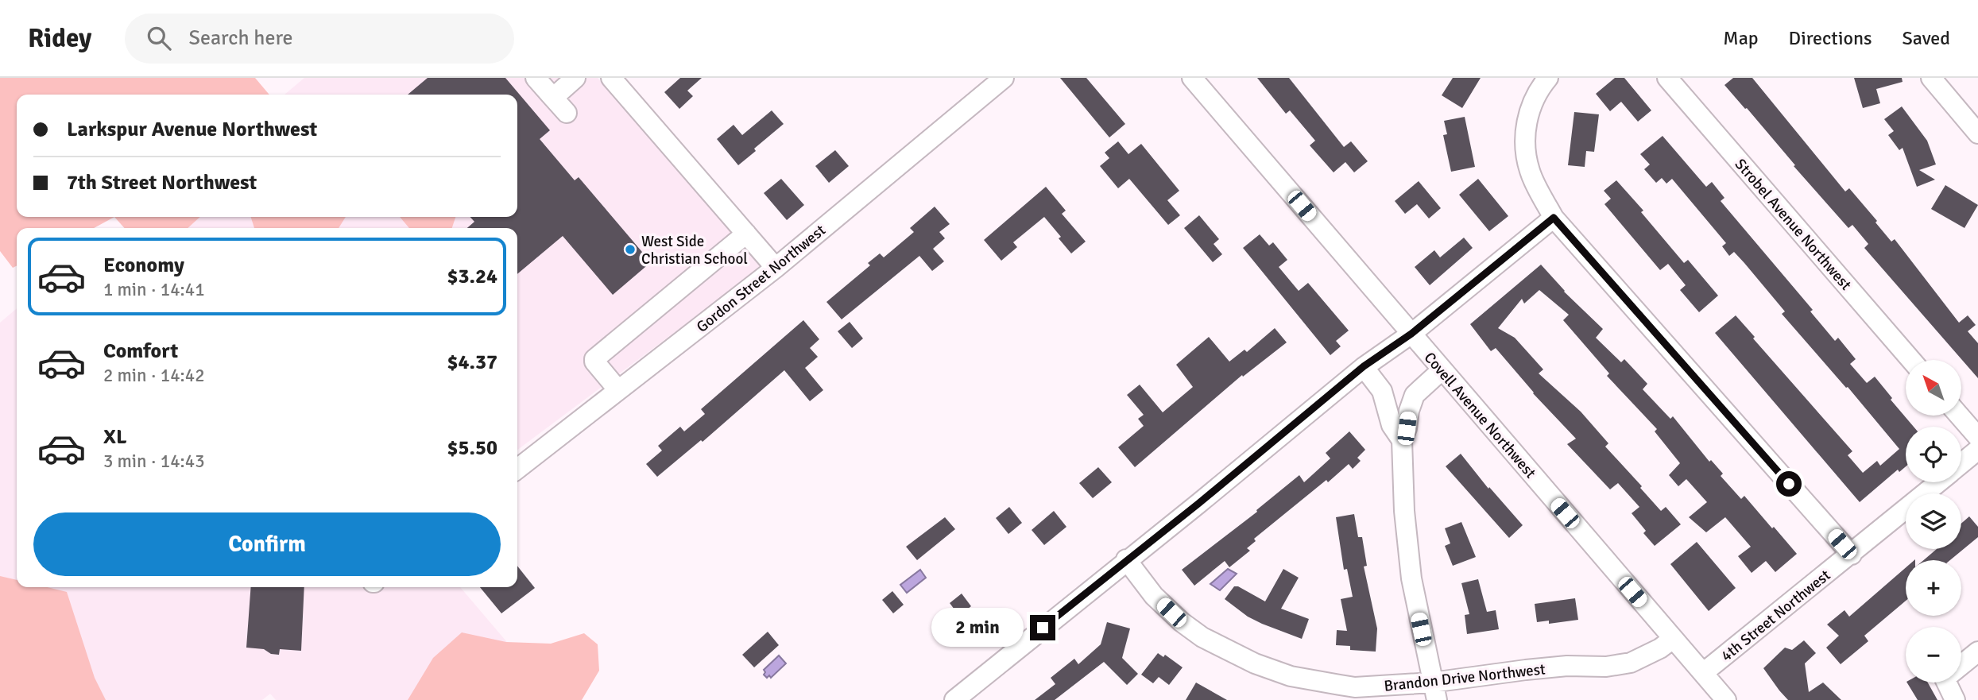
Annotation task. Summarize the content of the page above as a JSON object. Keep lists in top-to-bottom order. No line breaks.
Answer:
{"streets":{"street":["Strobel Avenue Northwest","Gordon Street Northwest","Covell Avenue Northwest","4th Street Northwest","Brandon Drive Northwest"]},"crossings":[["Covell Avenue Northwest","4th Street Northwest"],["Covell Avenue Northwest","Brandon Drive Northwest"]],"places":["West Side Christian School"],"north":"top left","page":{"header":"Ridey","search":"Search here","nav":["Map","Directions","Saved"],"banner":["Larkspur Avenue Northwest","7th Street Northwest"],"list":[{"name":"Economy","note":"1 min · 14:41","value":"$3.24"},{"name":"Comfort","note":"2 min · 14:42","value":"$4.37"},{"name":"XL","note":"3 min · 14:43","value":"$5.50"}],"map_buttons":["+","−"],"buttons":"Confirm","bubble":"2 min"}}
